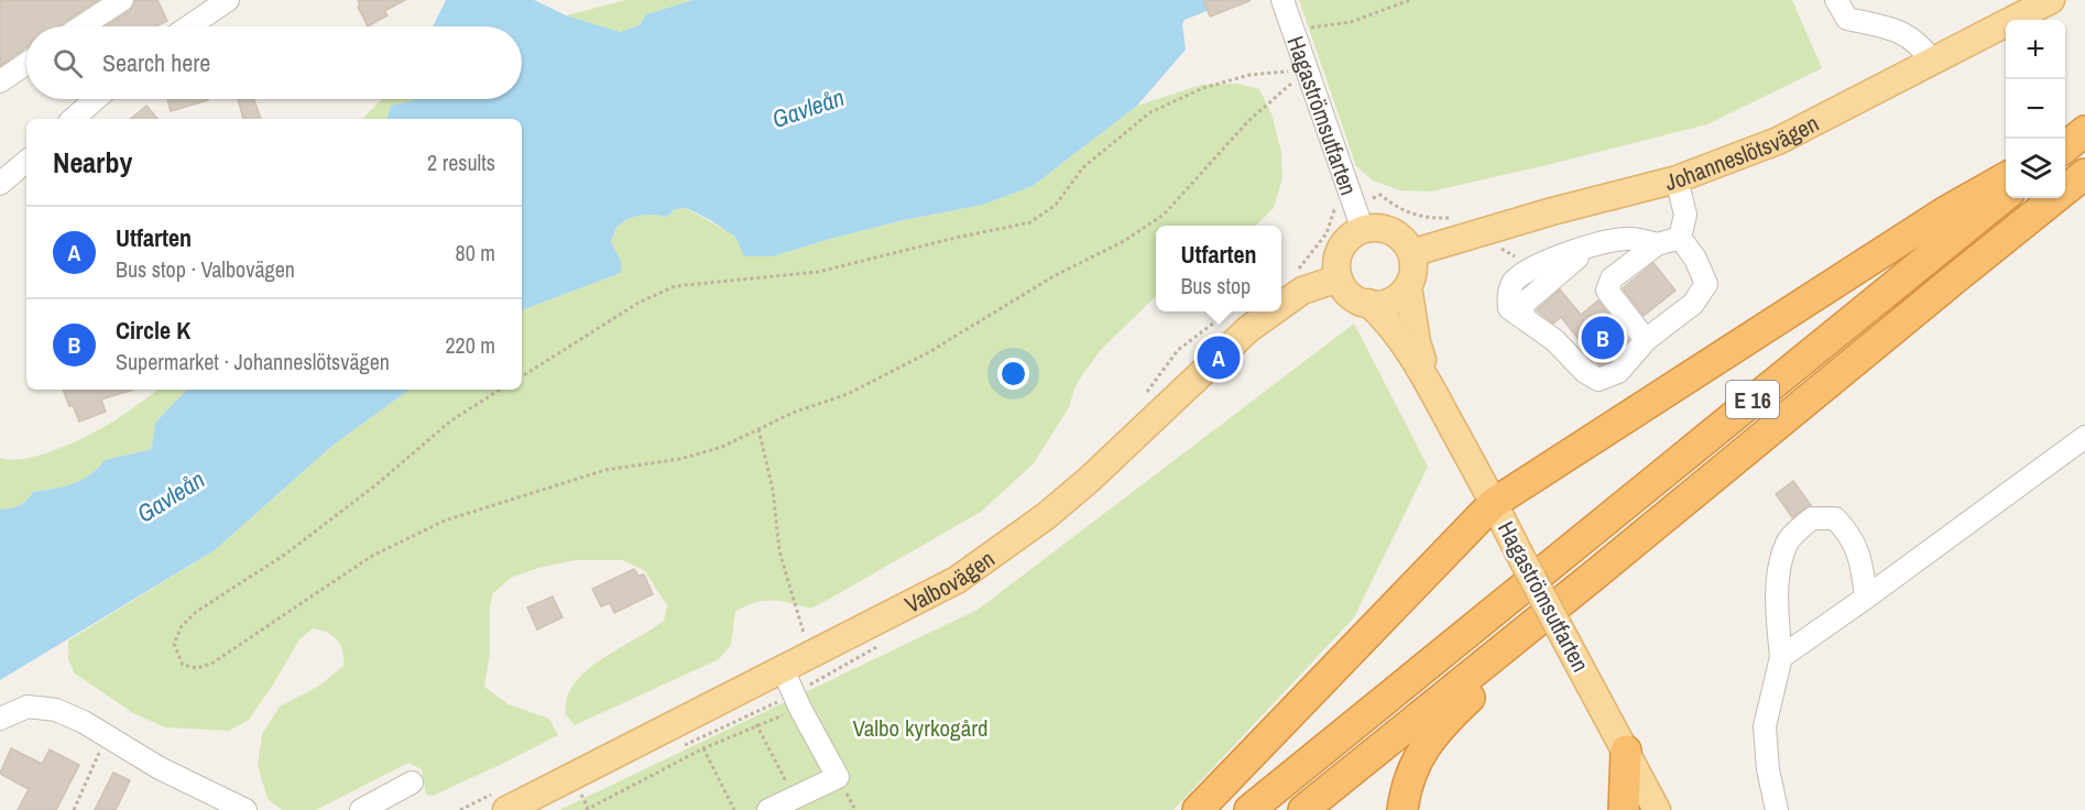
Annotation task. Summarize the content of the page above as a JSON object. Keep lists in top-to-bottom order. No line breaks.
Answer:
{"streets":{"highway":["E 16"],"main road":["Hagaströmsutfarten","Johanneslötsvägen","Valbovägen"]},"crossings":[["Hagaströmsutfarten","Johanneslötsvägen"],["Hagaströmsutfarten","Valbovägen"],["Johanneslötsvägen","Valbovägen"]],"water":["Gavleån"],"parks":["Valbo kyrkogård"],"page":{"map_buttons":["+","−"],"search":"Search here","heading":["Nearby","2 results"],"list":[{"mark":"A","name":"Utfarten","note":"Bus stop · Valbovägen","value":"80 m"},{"mark":"B","name":"Circle K","note":"Supermarket · Johanneslötsvägen","value":"220 m"}],"popup":["Utfarten","Bus stop"],"pins":["B","A"]}}
